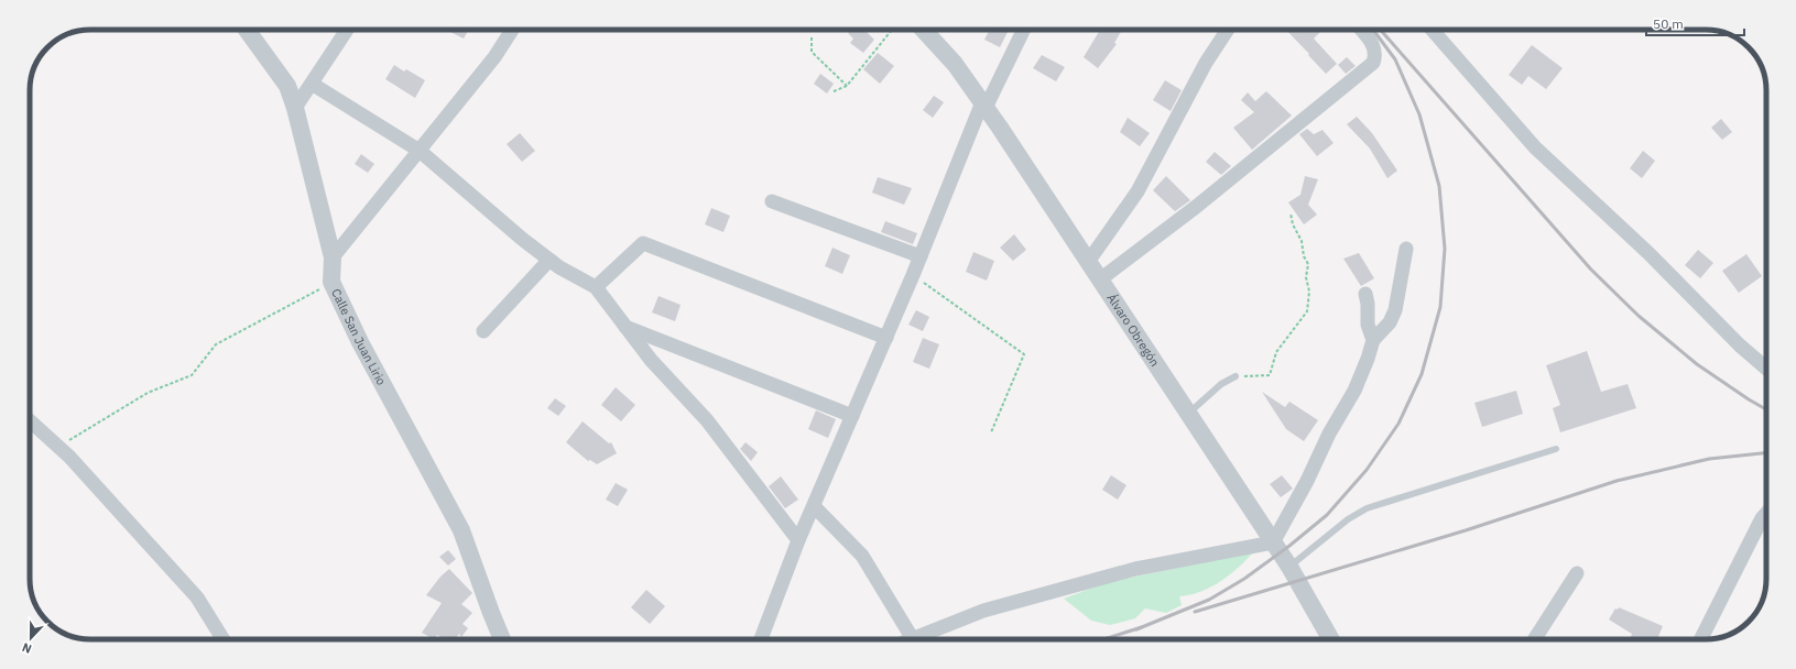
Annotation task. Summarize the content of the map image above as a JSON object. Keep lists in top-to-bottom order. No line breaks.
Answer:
{"streets":{"street":["Álvaro Obregón","Calle San Juan Lirio"]},"scale_bar":"50 m","north":"bottom"}
